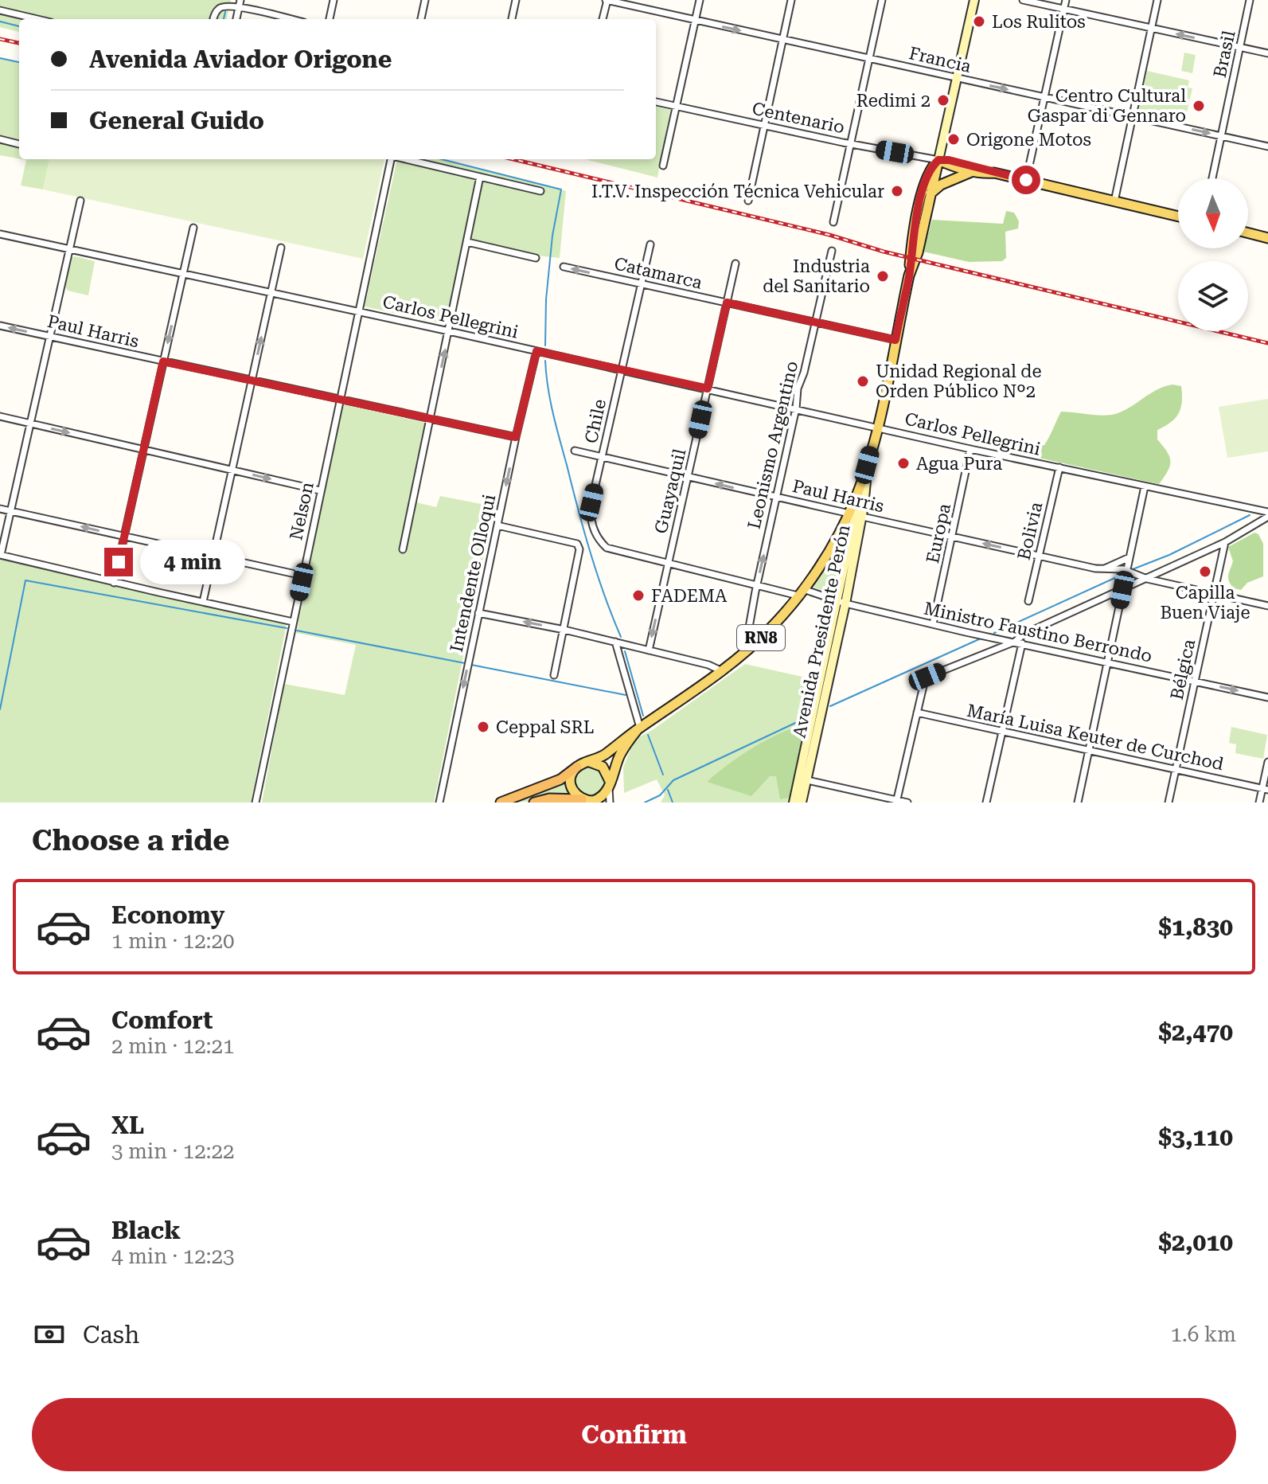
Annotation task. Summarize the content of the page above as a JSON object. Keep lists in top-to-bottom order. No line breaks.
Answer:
{"streets":{"highway":["RN8"],"main road":["Avenida Presidente Perón"],"street":["Brasil","Francia","Centenario","Catamarca","Carlos Pellegrini","Paul Harris","Chile","Leonismo Argentino","Guayaquil","Nelson","Bolivia","Europa","Intendente Olloqui","Ministro Faustino Berrondo","Bélgica","María Luisa Keuter de Curchod"]},"crossings":[["Brasil","Francia"],["Francia","Avenida Presidente Perón"],["Centenario","Avenida Presidente Perón"],["Catamarca","Chile"],["Catamarca","Leonismo Argentino"],["Catamarca","Guayaquil"],["Catamarca","Avenida Presidente Perón"],["Carlos Pellegrini","Chile"],["Carlos Pellegrini","Leonismo Argentino"],["Carlos Pellegrini","Guayaquil"],["Carlos Pellegrini","Nelson"],["Carlos Pellegrini","Bolivia"],["Carlos Pellegrini","Europa"],["Carlos Pellegrini","Intendente Olloqui"],["Carlos Pellegrini","Avenida Presidente Perón"],["Paul Harris","Chile"],["Paul Harris","Leonismo Argentino"],["Paul Harris","Guayaquil"],["Paul Harris","Nelson"],["Paul Harris","Bolivia"],["Paul Harris","Europa"],["Paul Harris","Intendente Olloqui"],["Paul Harris","Avenida Presidente Perón"],["Paul Harris","RN8"],["Chile","Ministro Faustino Berrondo"],["Leonismo Argentino","Ministro Faustino Berrondo"],["Leonismo Argentino","RN8"],["Guayaquil","Ministro Faustino Berrondo"],["Europa","Ministro Faustino Berrondo"],["Avenida Presidente Perón","Ministro Faustino Berrondo"],["Avenida Presidente Perón","RN8"],["Ministro Faustino Berrondo","RN8"],["Ministro Faustino Berrondo","Bélgica"],["Bélgica","María Luisa Keuter de Curchod"]],"one_way":["Francia","Intendente Olloqui"],"places":["Los Rulitos","Redimi 2","Centro Cultural Gaspar di Gennaro","Origone Motos","I.T.V. Inspección Técnica Vehicular","Industria del Sanitario","Unidad Regional de Orden Público Nº2","Agua Pura","Capilla Buen Viaje","FADEMA","Ceppal SRL"],"north":"bottom","page":{"banner":["Avenida Aviador Origone","General Guido"],"bubble":"4 min","heading":"Choose a ride","list":[{"name":"Economy","note":"1 min · 12:20","value":"$1,830"},{"name":"Comfort","note":"2 min · 12:21","value":"$2,470"},{"name":"XL","note":"3 min · 12:22","value":"$3,110"},{"name":"Black","note":"4 min · 12:23","value":"$2,010"}],"pay":["Cash","1.6 km"],"buttons":"Confirm"}}
